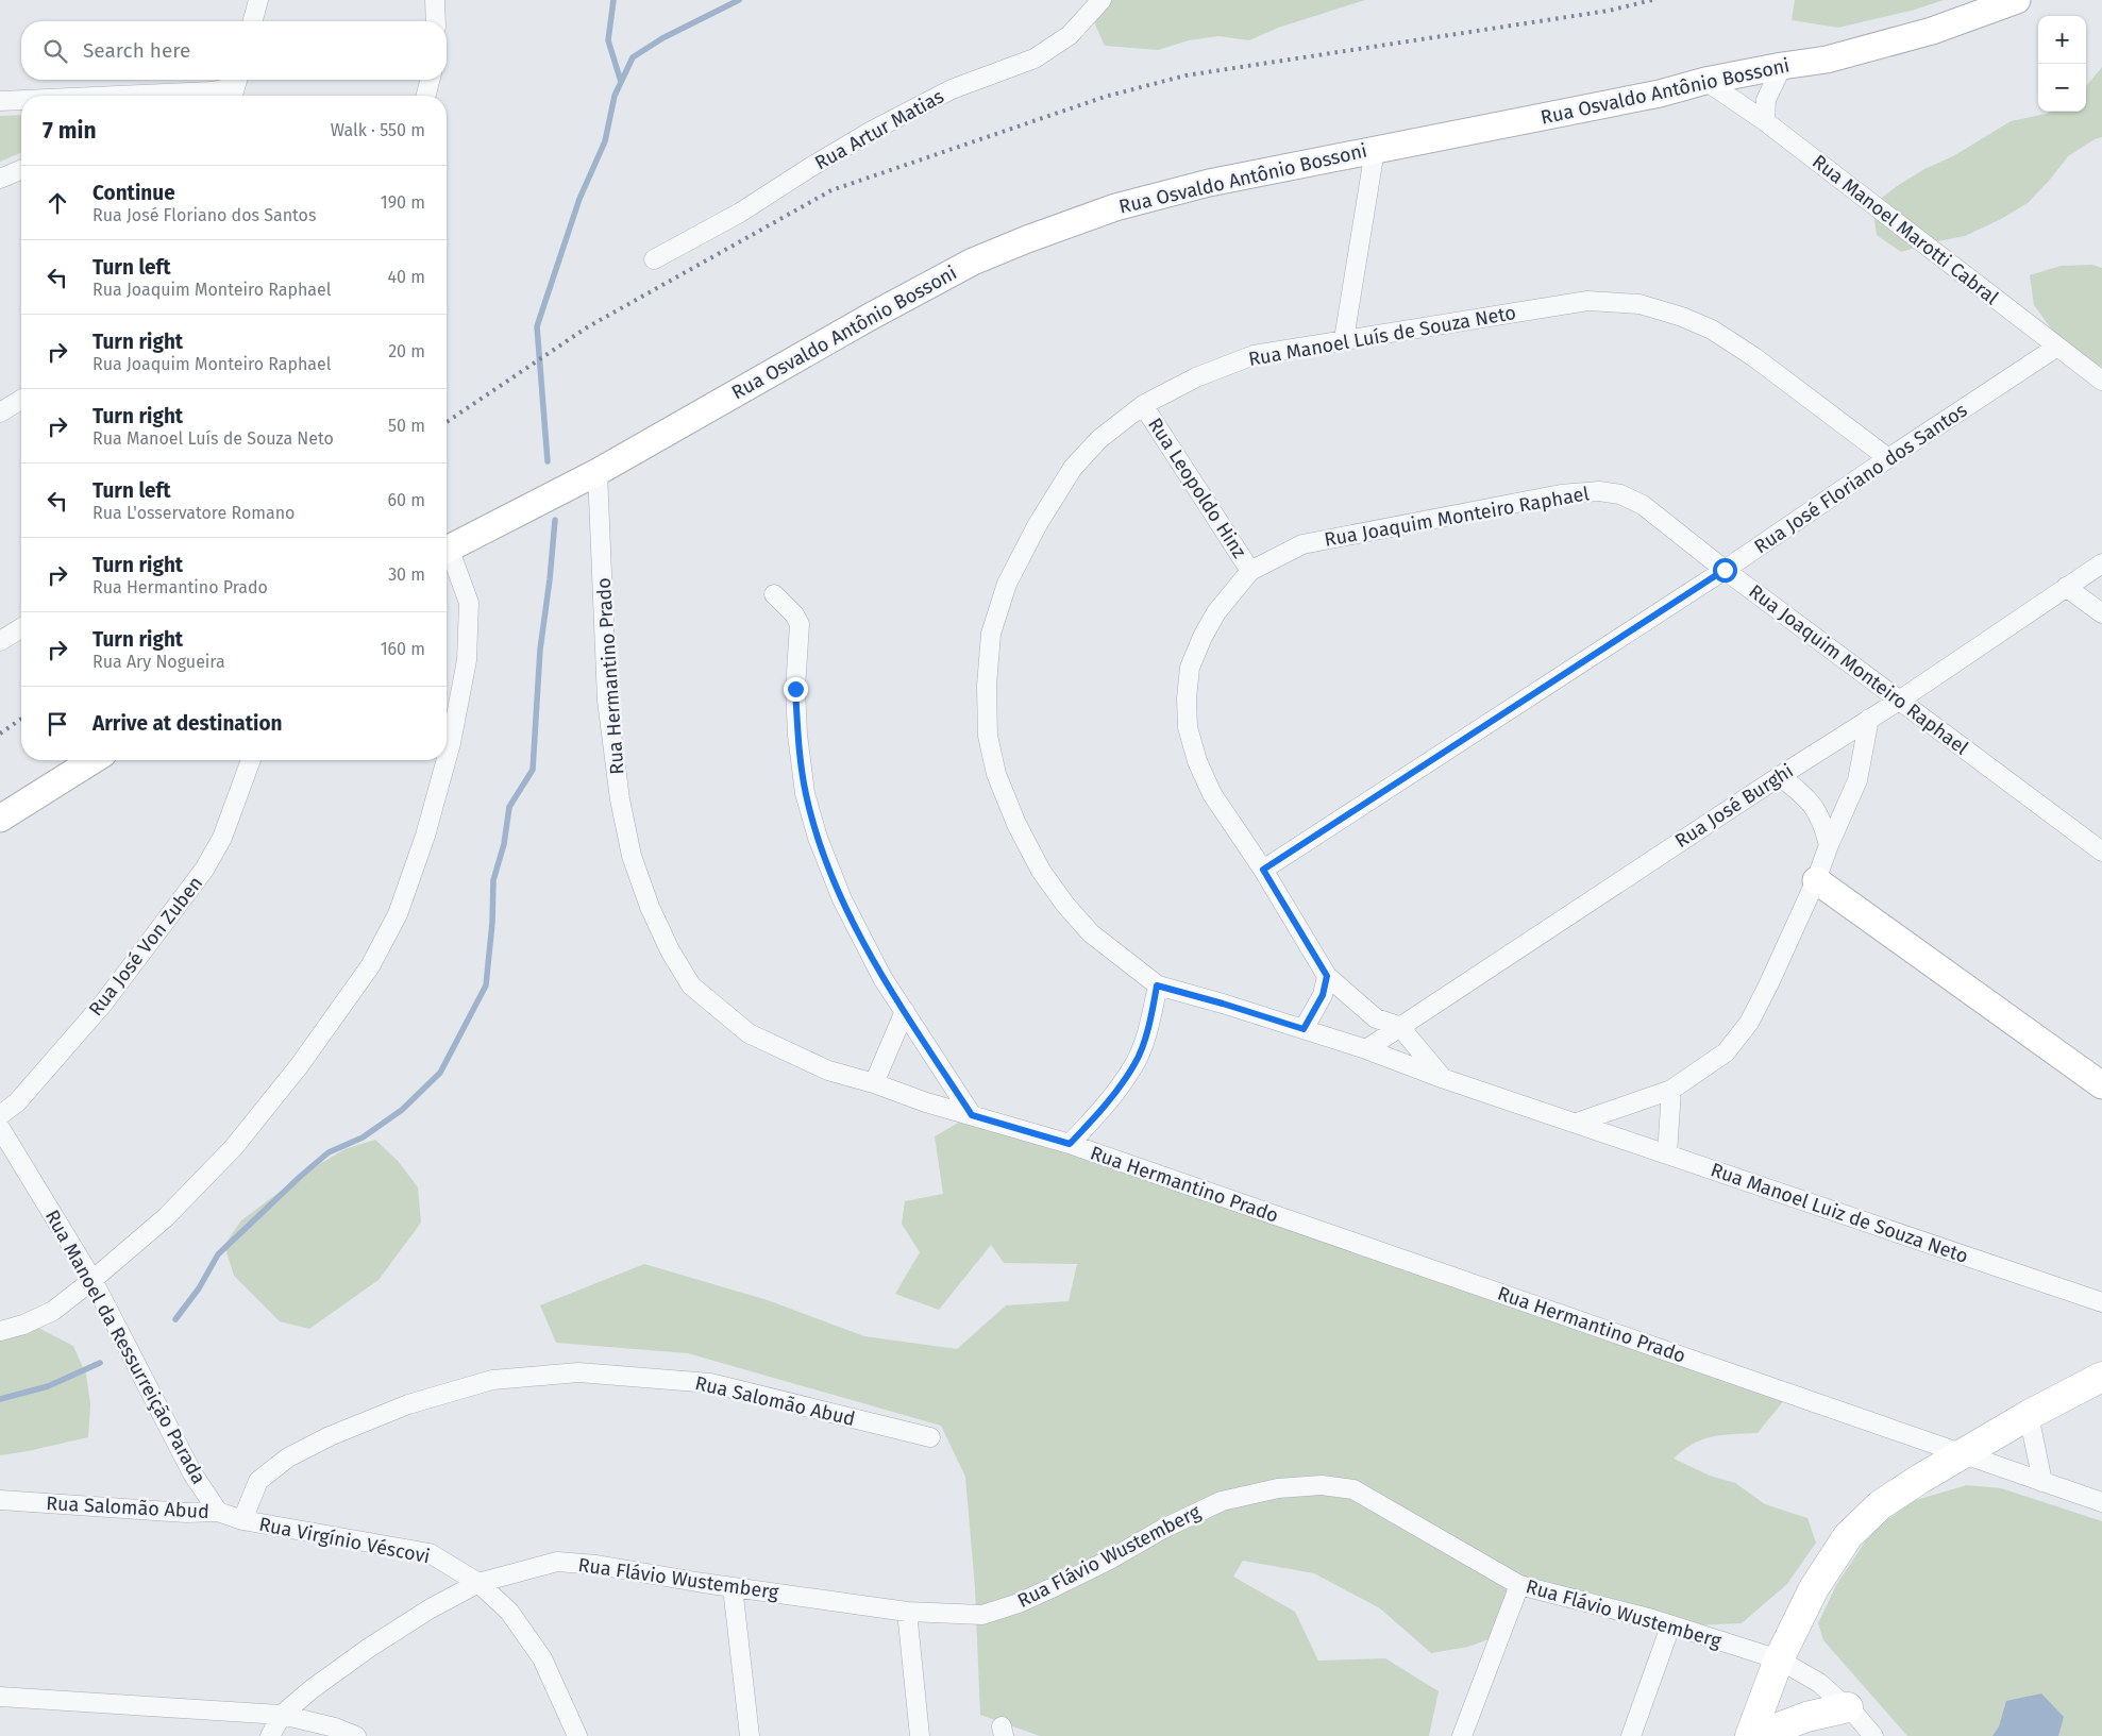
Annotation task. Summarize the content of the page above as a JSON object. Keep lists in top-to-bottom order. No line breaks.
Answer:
{"streets":{"street":["Rua Osvaldo Antônio Bossoni","Rua Artur Matias","Rua Manoel Marotti Cabral","Rua Manoel Luís de Souza Neto","Rua José Floriano dos Santos","Rua Leopoldo Hinz","Rua Joaquim Monteiro Raphael","Rua Hermantino Prado","Rua José Burghi","Rua José Von Zuben","Rua Manoel Luiz de Souza Neto","Rua Manoel da Ressurreição Parada","Rua Salomão Abud","Rua Virgínio Véscovi","Rua Flávio Wustemberg"]},"crossings":[["Rua Osvaldo Antônio Bossoni","Rua Manoel Marotti Cabral"],["Rua Osvaldo Antônio Bossoni","Rua Hermantino Prado"],["Rua Manoel Marotti Cabral","Rua José Floriano dos Santos"],["Rua Manoel Luís de Souza Neto","Rua José Floriano dos Santos"],["Rua Manoel Luís de Souza Neto","Rua Leopoldo Hinz"],["Rua Manoel Luís de Souza Neto","Rua José Burghi"],["Rua Manoel Luís de Souza Neto","Rua Manoel Luiz de Souza Neto"],["Rua José Floriano dos Santos","Rua Joaquim Monteiro Raphael"],["Rua Leopoldo Hinz","Rua Joaquim Monteiro Raphael"],["Rua Joaquim Monteiro Raphael","Rua José Burghi"],["Rua Manoel da Ressurreição Parada","Rua Salomão Abud"],["Rua Salomão Abud","Rua Virgínio Véscovi"],["Rua Virgínio Véscovi","Rua Flávio Wustemberg"]],"page":{"map_buttons":["+","−"],"search":"Search here","heading":["7 min","Walk · 550 m"],"list":[["Continue","Rua José Floriano dos Santos","190 m"],["Turn left","Rua Joaquim Monteiro Raphael","40 m"],["Turn right","Rua Joaquim Monteiro Raphael","20 m"],["Turn right","Rua Manoel Luís de Souza Neto","50 m"],["Turn left","Rua L'osservatore Romano","60 m"],["Turn right","Rua Hermantino Prado","30 m"],["Turn right","Rua Ary Nogueira","160 m"],"Arrive at destination"]}}
